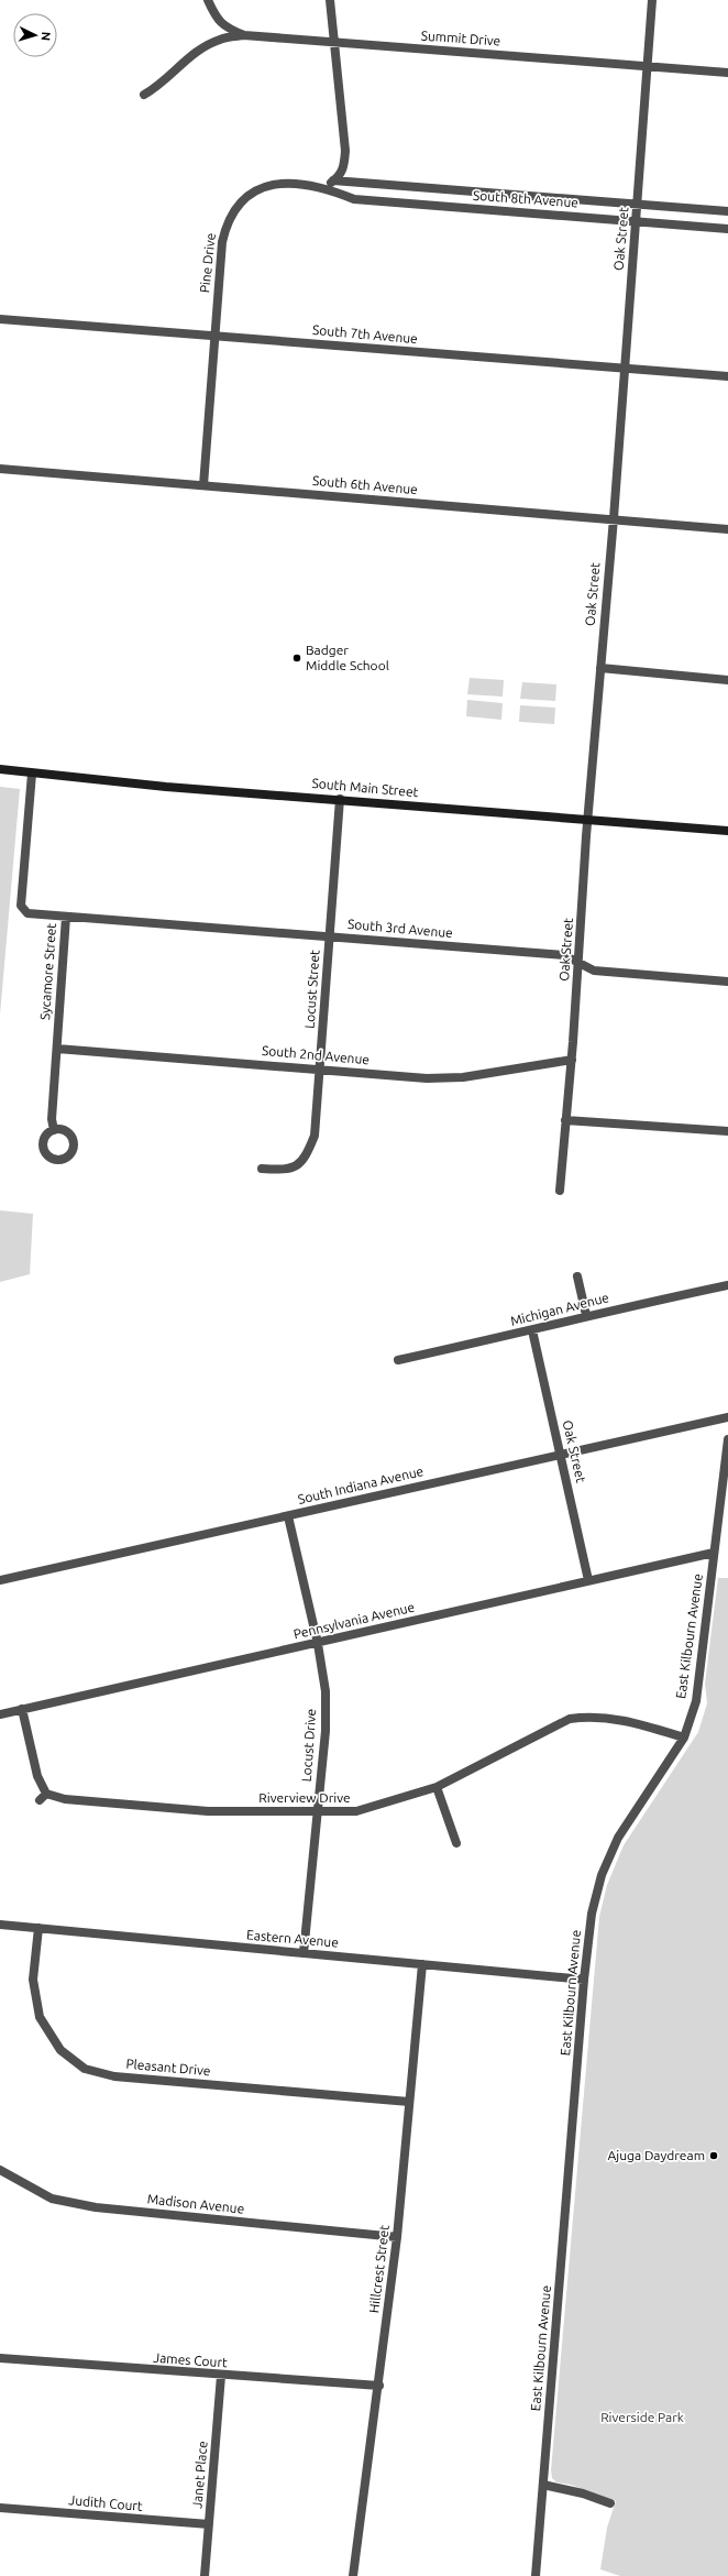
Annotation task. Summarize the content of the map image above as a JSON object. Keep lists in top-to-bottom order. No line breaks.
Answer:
{"streets":{"main road":["South Main Street"],"street":["Summit Drive","South 8th Avenue","Oak Street","Pine Drive","South 7th Avenue","South 6th Avenue","South 3rd Avenue","Sycamore Street","Locust Street","South 2nd Avenue","Michigan Avenue","South Indiana Avenue","Pennsylvania Avenue","East Kilbourn Avenue","Locust Drive","Riverview Drive","Eastern Avenue","Pleasant Drive","Madison Avenue","Hillcrest Street","James Court","Janet Place","Judith Court"]},"crossings":[["Summit Drive","Oak Street"],["South 8th Avenue","Oak Street"],["South 8th Avenue","Pine Drive"],["Oak Street","South 7th Avenue"],["Oak Street","South 6th Avenue"],["Oak Street","South Main Street"],["Oak Street","South 3rd Avenue"],["Oak Street","South 2nd Avenue"],["Oak Street","Michigan Avenue"],["Oak Street","South Indiana Avenue"],["Oak Street","Pennsylvania Avenue"],["Pine Drive","South 7th Avenue"],["Pine Drive","South 6th Avenue"],["South Main Street","Sycamore Street"],["South Main Street","Locust Street"],["South 3rd Avenue","Sycamore Street"],["South 3rd Avenue","Locust Street"],["Sycamore Street","South 2nd Avenue"],["Locust Street","South 2nd Avenue"],["South Indiana Avenue","Locust Drive"],["Pennsylvania Avenue","East Kilbourn Avenue"],["Pennsylvania Avenue","Locust Drive"],["Pennsylvania Avenue","Riverview Drive"],["East Kilbourn Avenue","Riverview Drive"],["East Kilbourn Avenue","Eastern Avenue"],["Locust Drive","Riverview Drive"],["Locust Drive","Eastern Avenue"],["Eastern Avenue","Pleasant Drive"],["Eastern Avenue","Hillcrest Street"],["Pleasant Drive","Hillcrest Street"],["Madison Avenue","Hillcrest Street"],["Hillcrest Street","James Court"],["James Court","Janet Place"],["Janet Place","Judith Court"]],"parks":["Riverside Park"],"places":["Badger Middle School","Ajuga Daydream"],"north":"right"}
